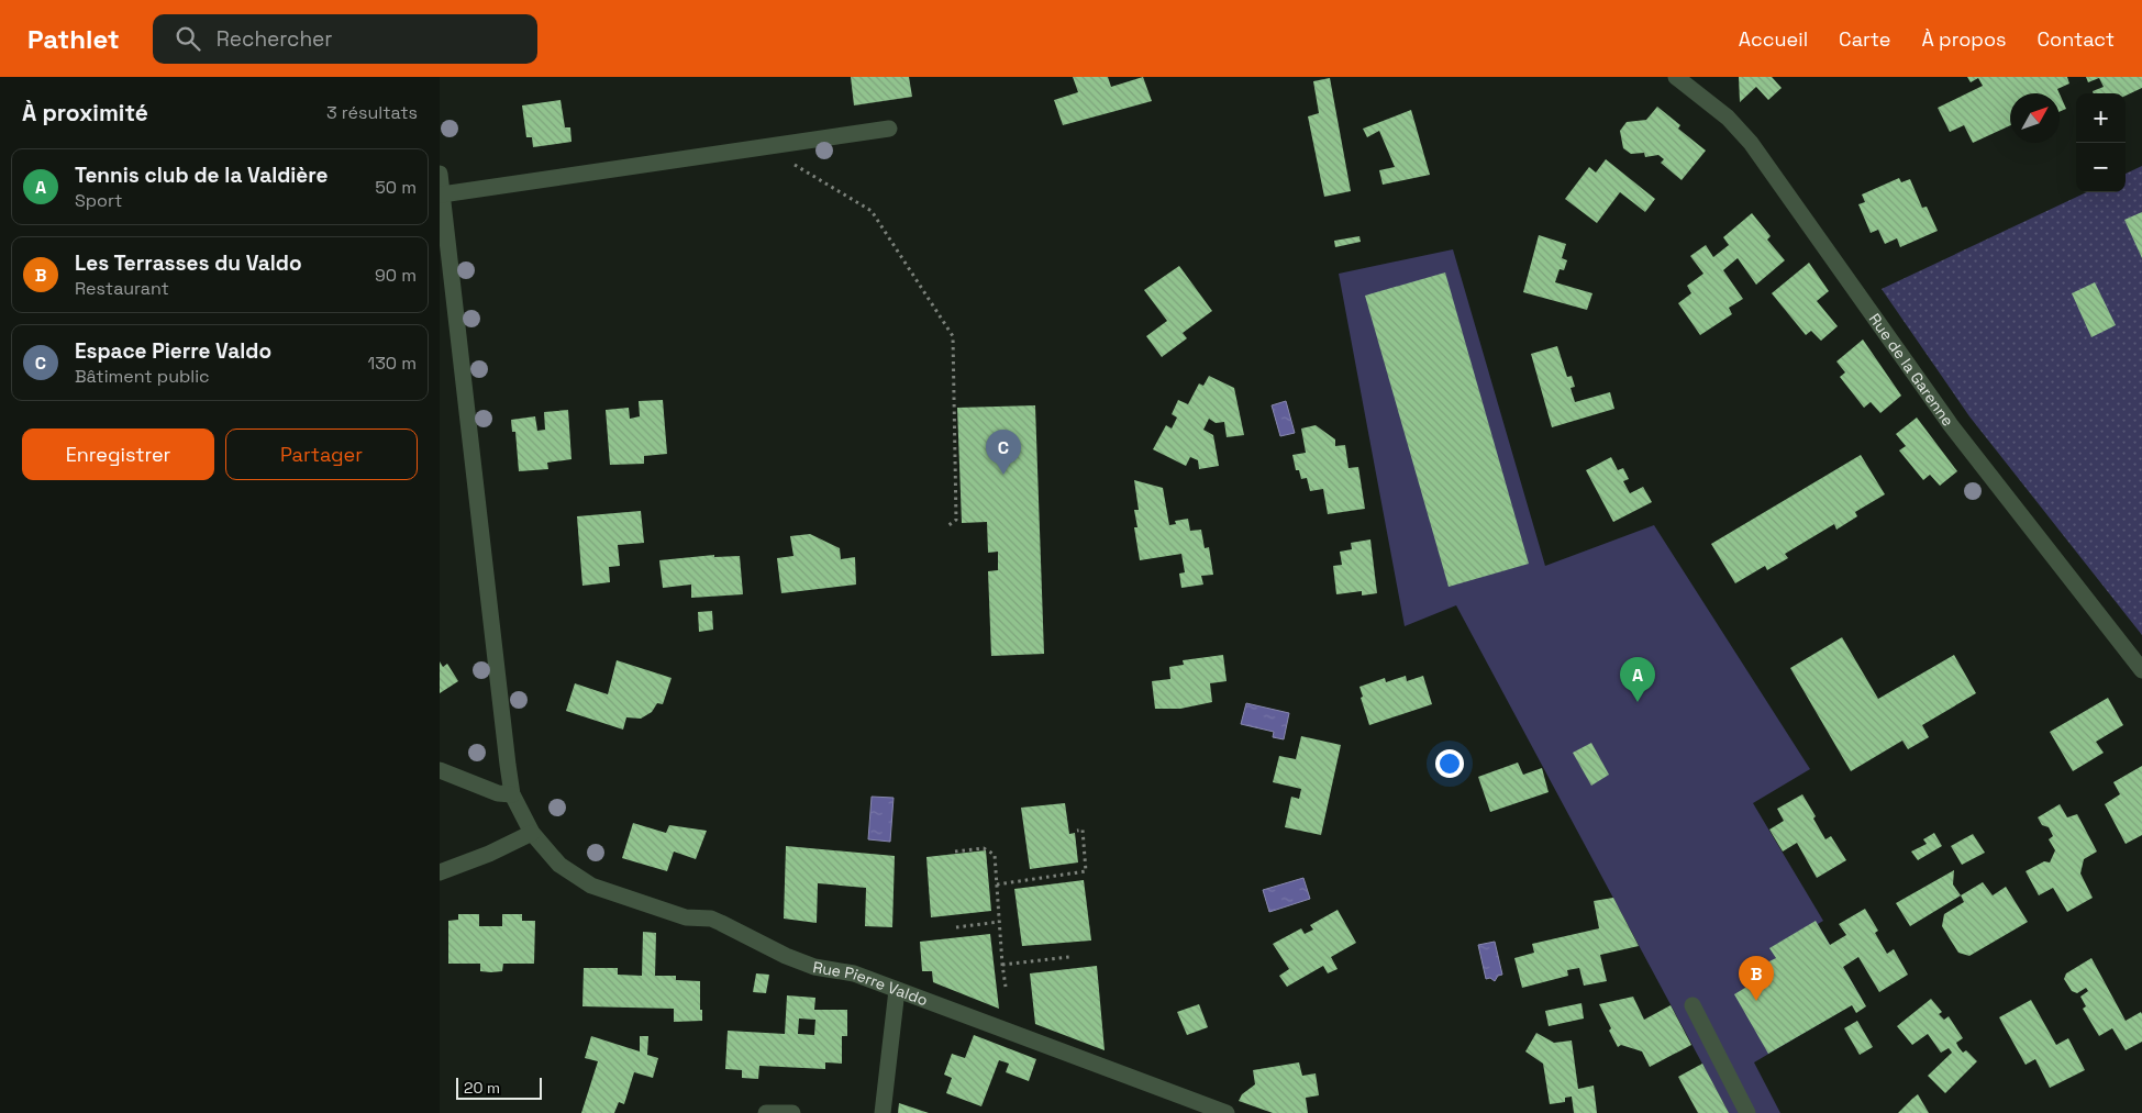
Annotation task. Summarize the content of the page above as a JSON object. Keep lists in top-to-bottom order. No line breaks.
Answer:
{"streets":{"street":["Rue de la Garenne","Rue Pierre Valdo"]},"scale_bar":"20 m","north":"top right","page":{"header":"Pathlet","search":"Rechercher","nav":["Accueil","Carte","À propos","Contact"],"heading":["À proximité","3 résultats"],"map_buttons":["+","−"],"list":[{"mark":"A","name":"Tennis club de la Valdière","note":"Sport","value":"50 m"},{"mark":"B","name":"Les Terrasses du Valdo","note":"Restaurant","value":"90 m"},{"mark":"C","name":"Espace Pierre Valdo","note":"Bâtiment public","value":"130 m"}],"buttons":["Enregistrer","Partager"],"pins":["C","A","B"],"scale":"20 m"}}
